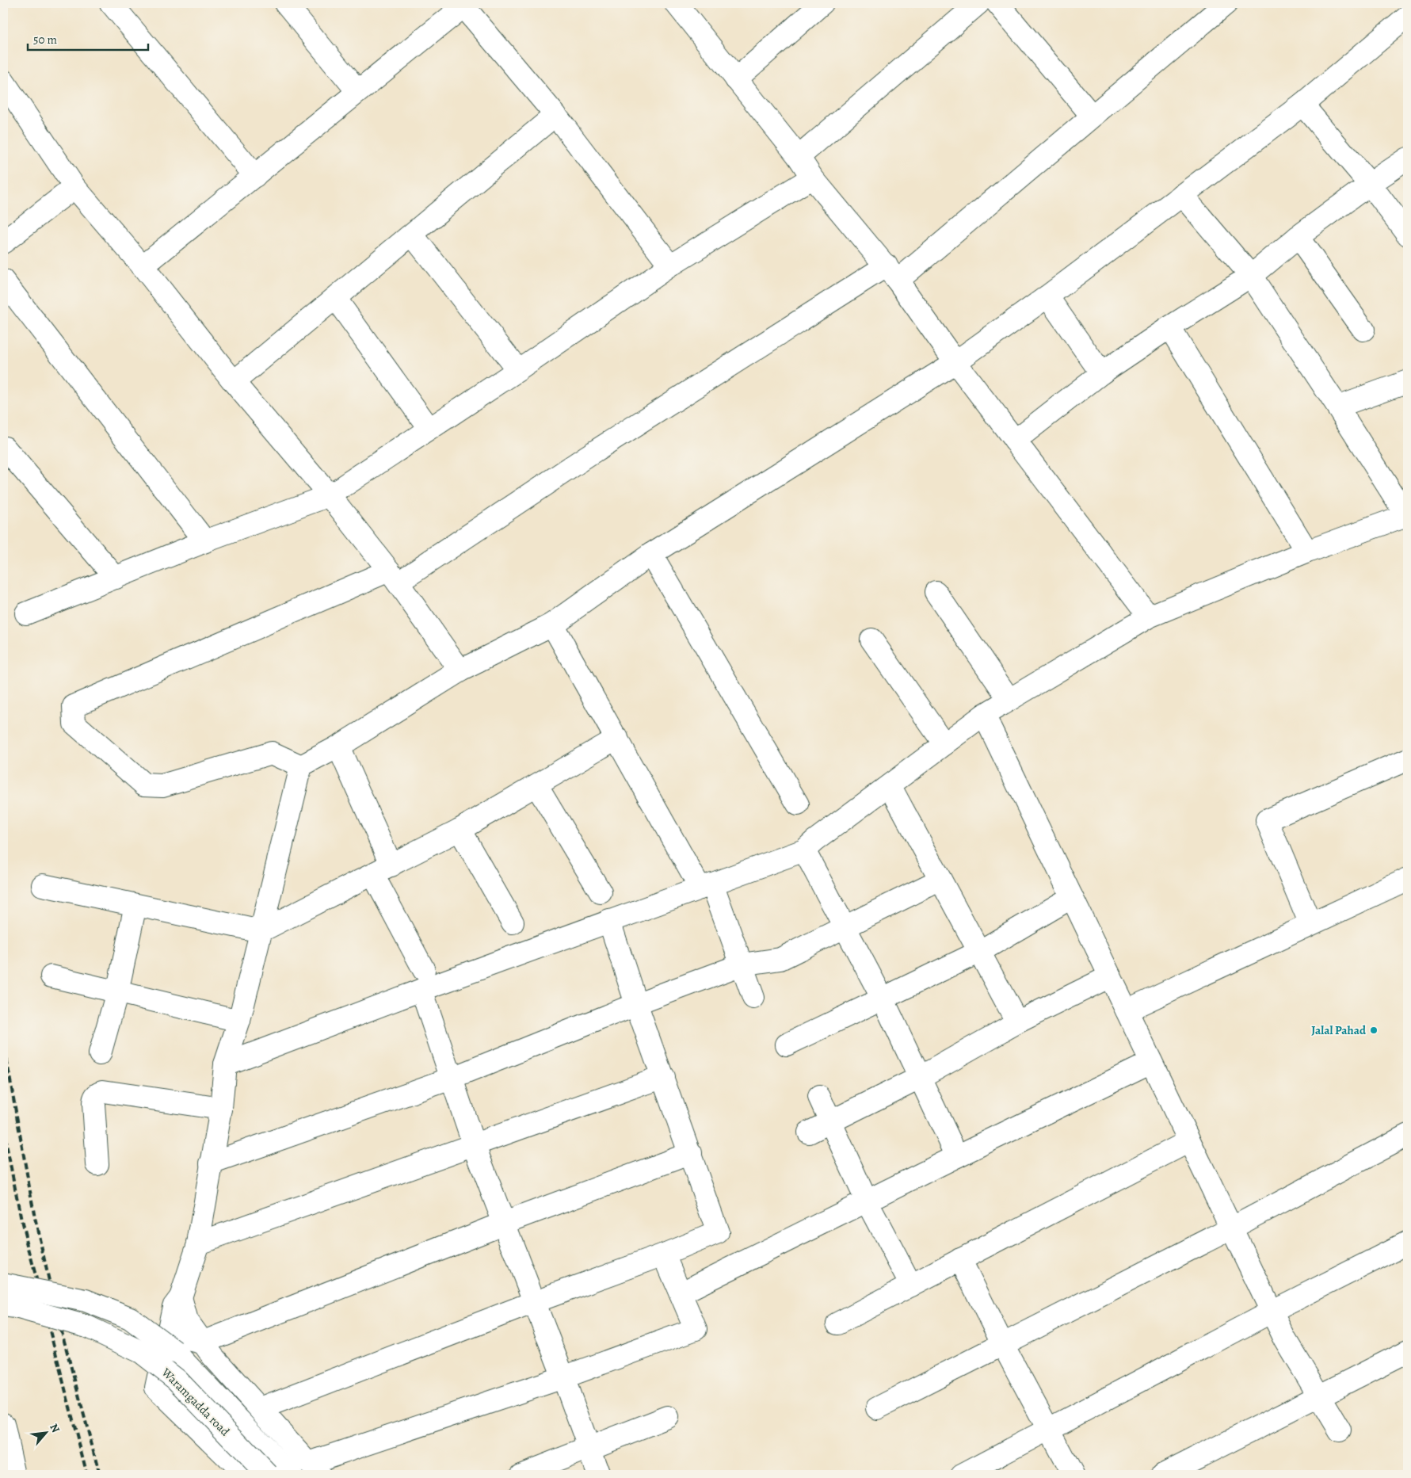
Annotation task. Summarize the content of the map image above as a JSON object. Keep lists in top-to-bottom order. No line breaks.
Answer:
{"streets":{"street":["Waramgadda road"]},"places":["Jalal Pahad"],"scale_bar":"50 m","north":"top right"}
